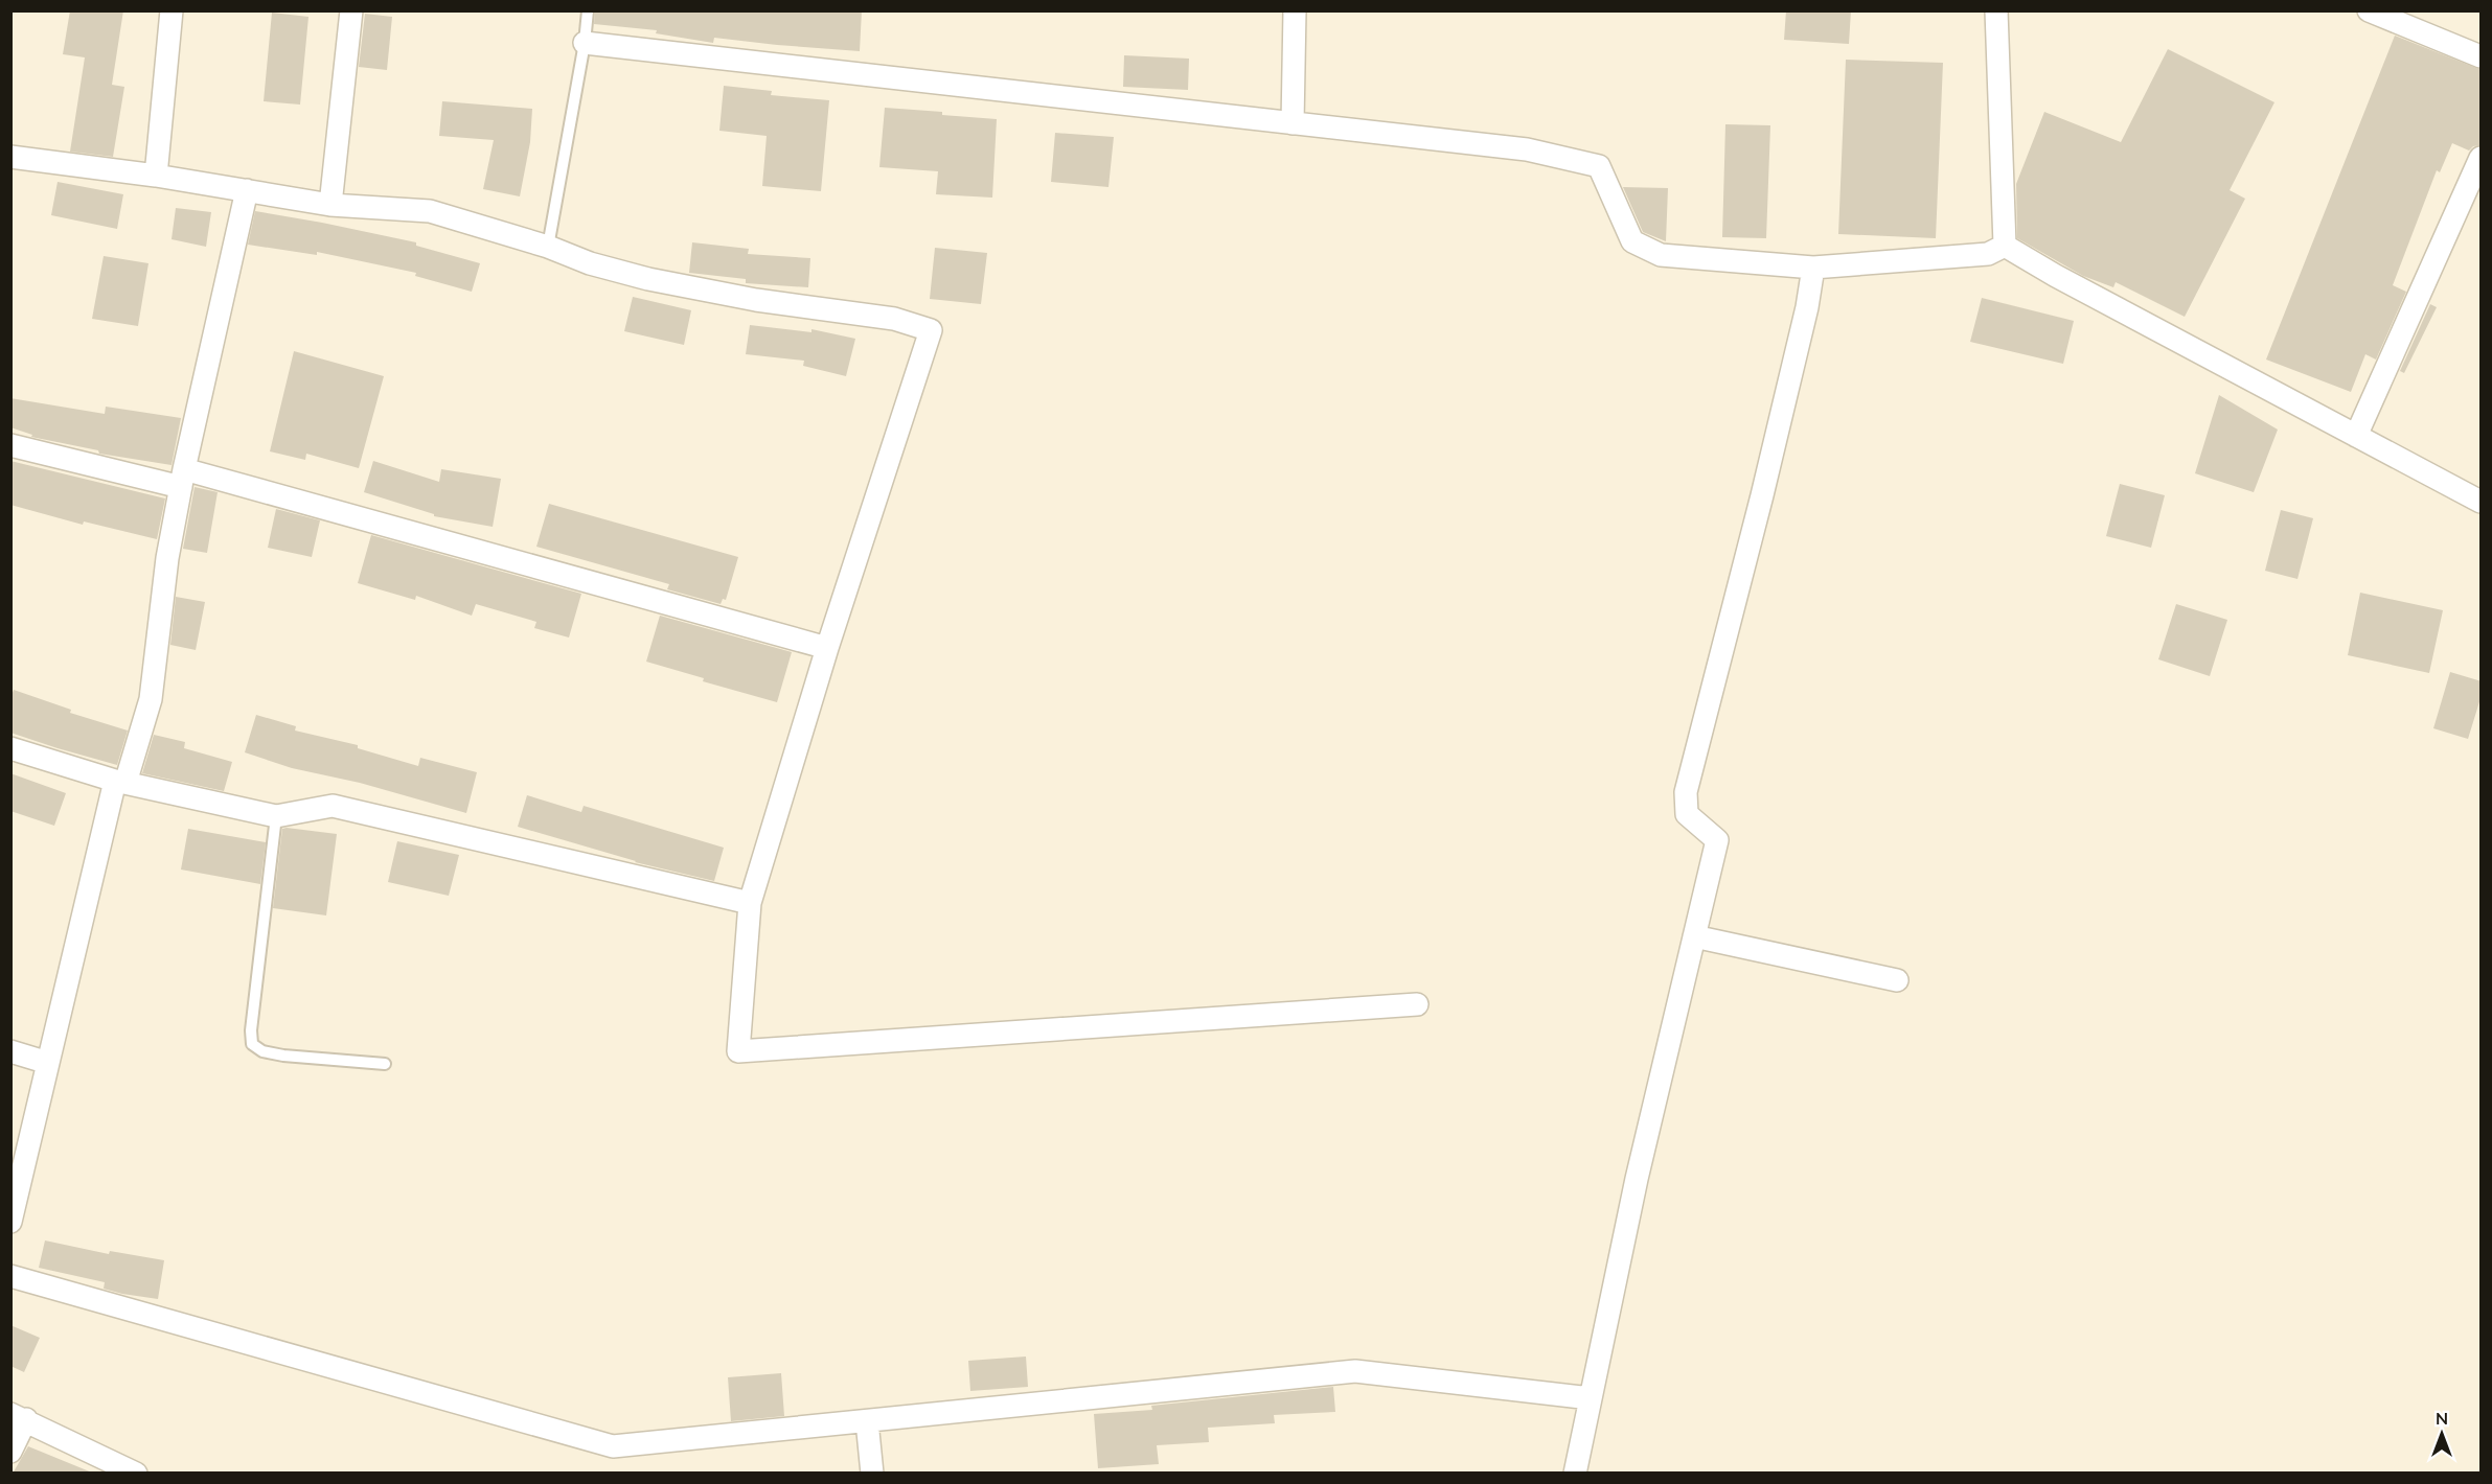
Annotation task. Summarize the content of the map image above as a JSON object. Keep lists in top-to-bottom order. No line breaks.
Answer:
{"north":"top"}
